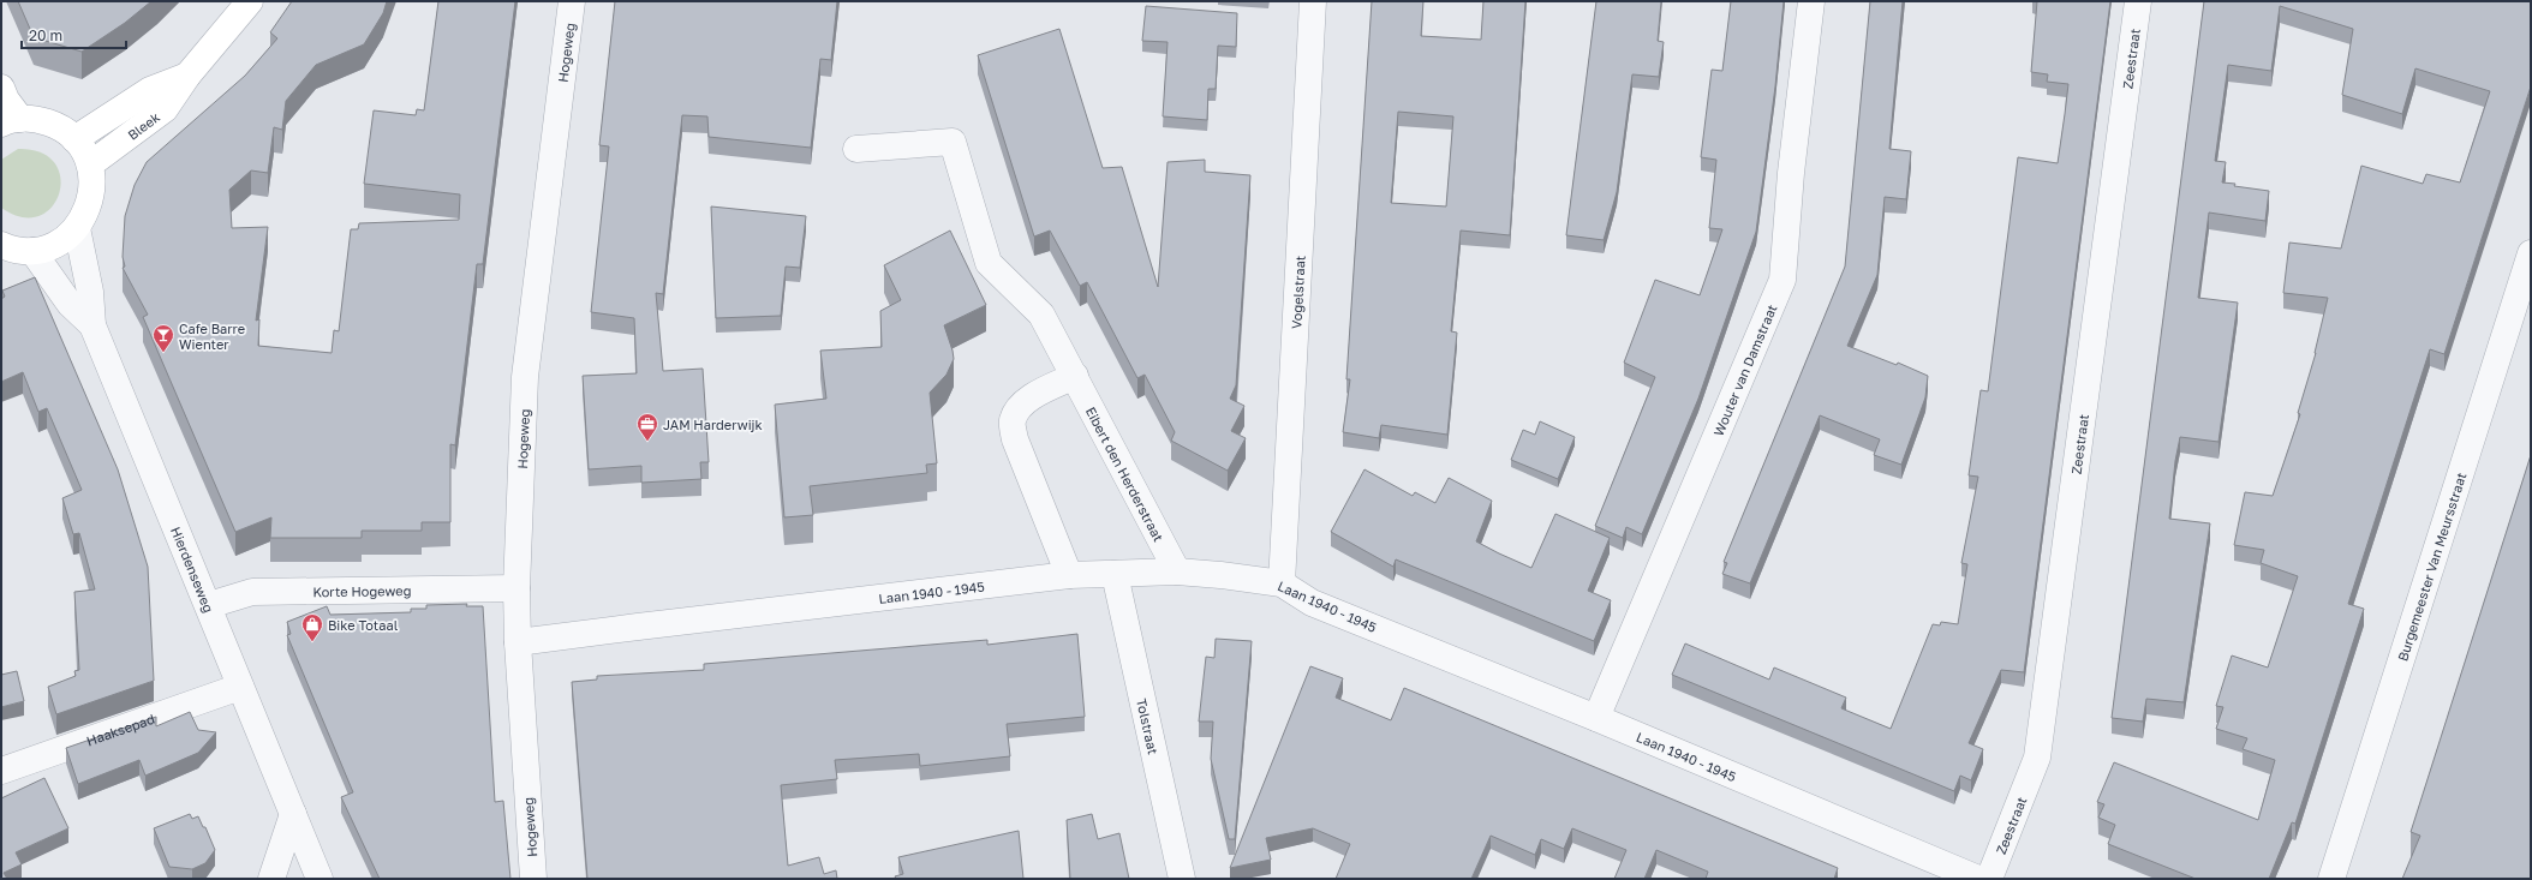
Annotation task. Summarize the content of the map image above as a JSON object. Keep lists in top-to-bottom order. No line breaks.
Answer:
{"streets":{"street":["Hogeweg","Zeestraat","Bleek","Vogelstraat","Wouter van Damstraat","Eibert den Herderstraat","Burgemeester Van Meursstraat","Hierdenseweg","Korte Hogeweg","Laan 1940 - 1945","Tolstraat","Haaksepad"]},"crossings":[["Hogeweg","Korte Hogeweg"],["Hogeweg","Laan 1940 - 1945"],["Vogelstraat","Laan 1940 - 1945"],["Wouter van Damstraat","Laan 1940 - 1945"],["Eibert den Herderstraat","Laan 1940 - 1945"],["Hierdenseweg","Korte Hogeweg"],["Hierdenseweg","Haaksepad"],["Laan 1940 - 1945","Tolstraat"]],"places":{"bar":["Cafe Barre Wienter"],"office":["JAM Harderwijk"],"shop":["Bike Totaal"]},"scale_bar":"20 m"}
